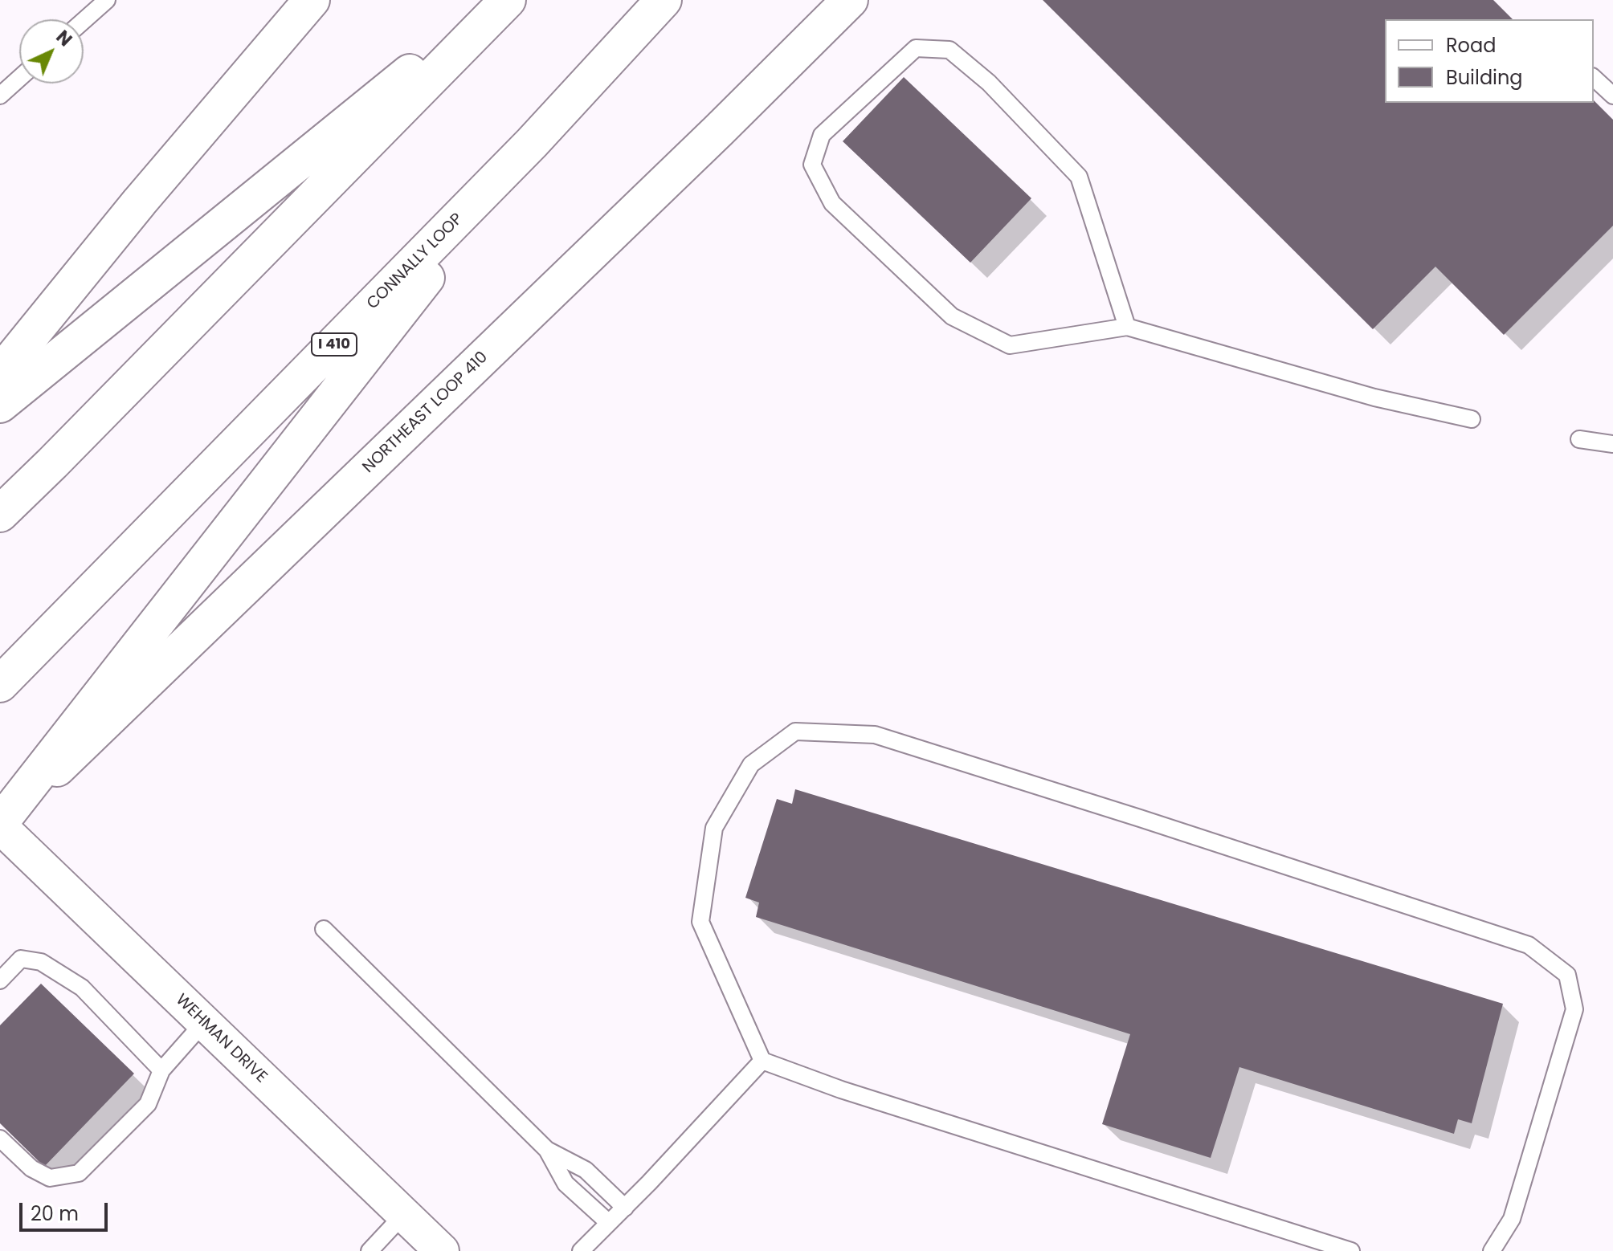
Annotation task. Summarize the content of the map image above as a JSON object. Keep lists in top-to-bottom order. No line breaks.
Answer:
{"streets":{"main road":["CONNALLY LOOP","I 410","NORTHEAST LOOP 410"],"street":["WEHMAN DRIVE"]},"crossings":[["NORTHEAST LOOP 410","WEHMAN DRIVE"]],"legend":["Road","Building"],"scale_bar":"20 m","north":"top right"}
